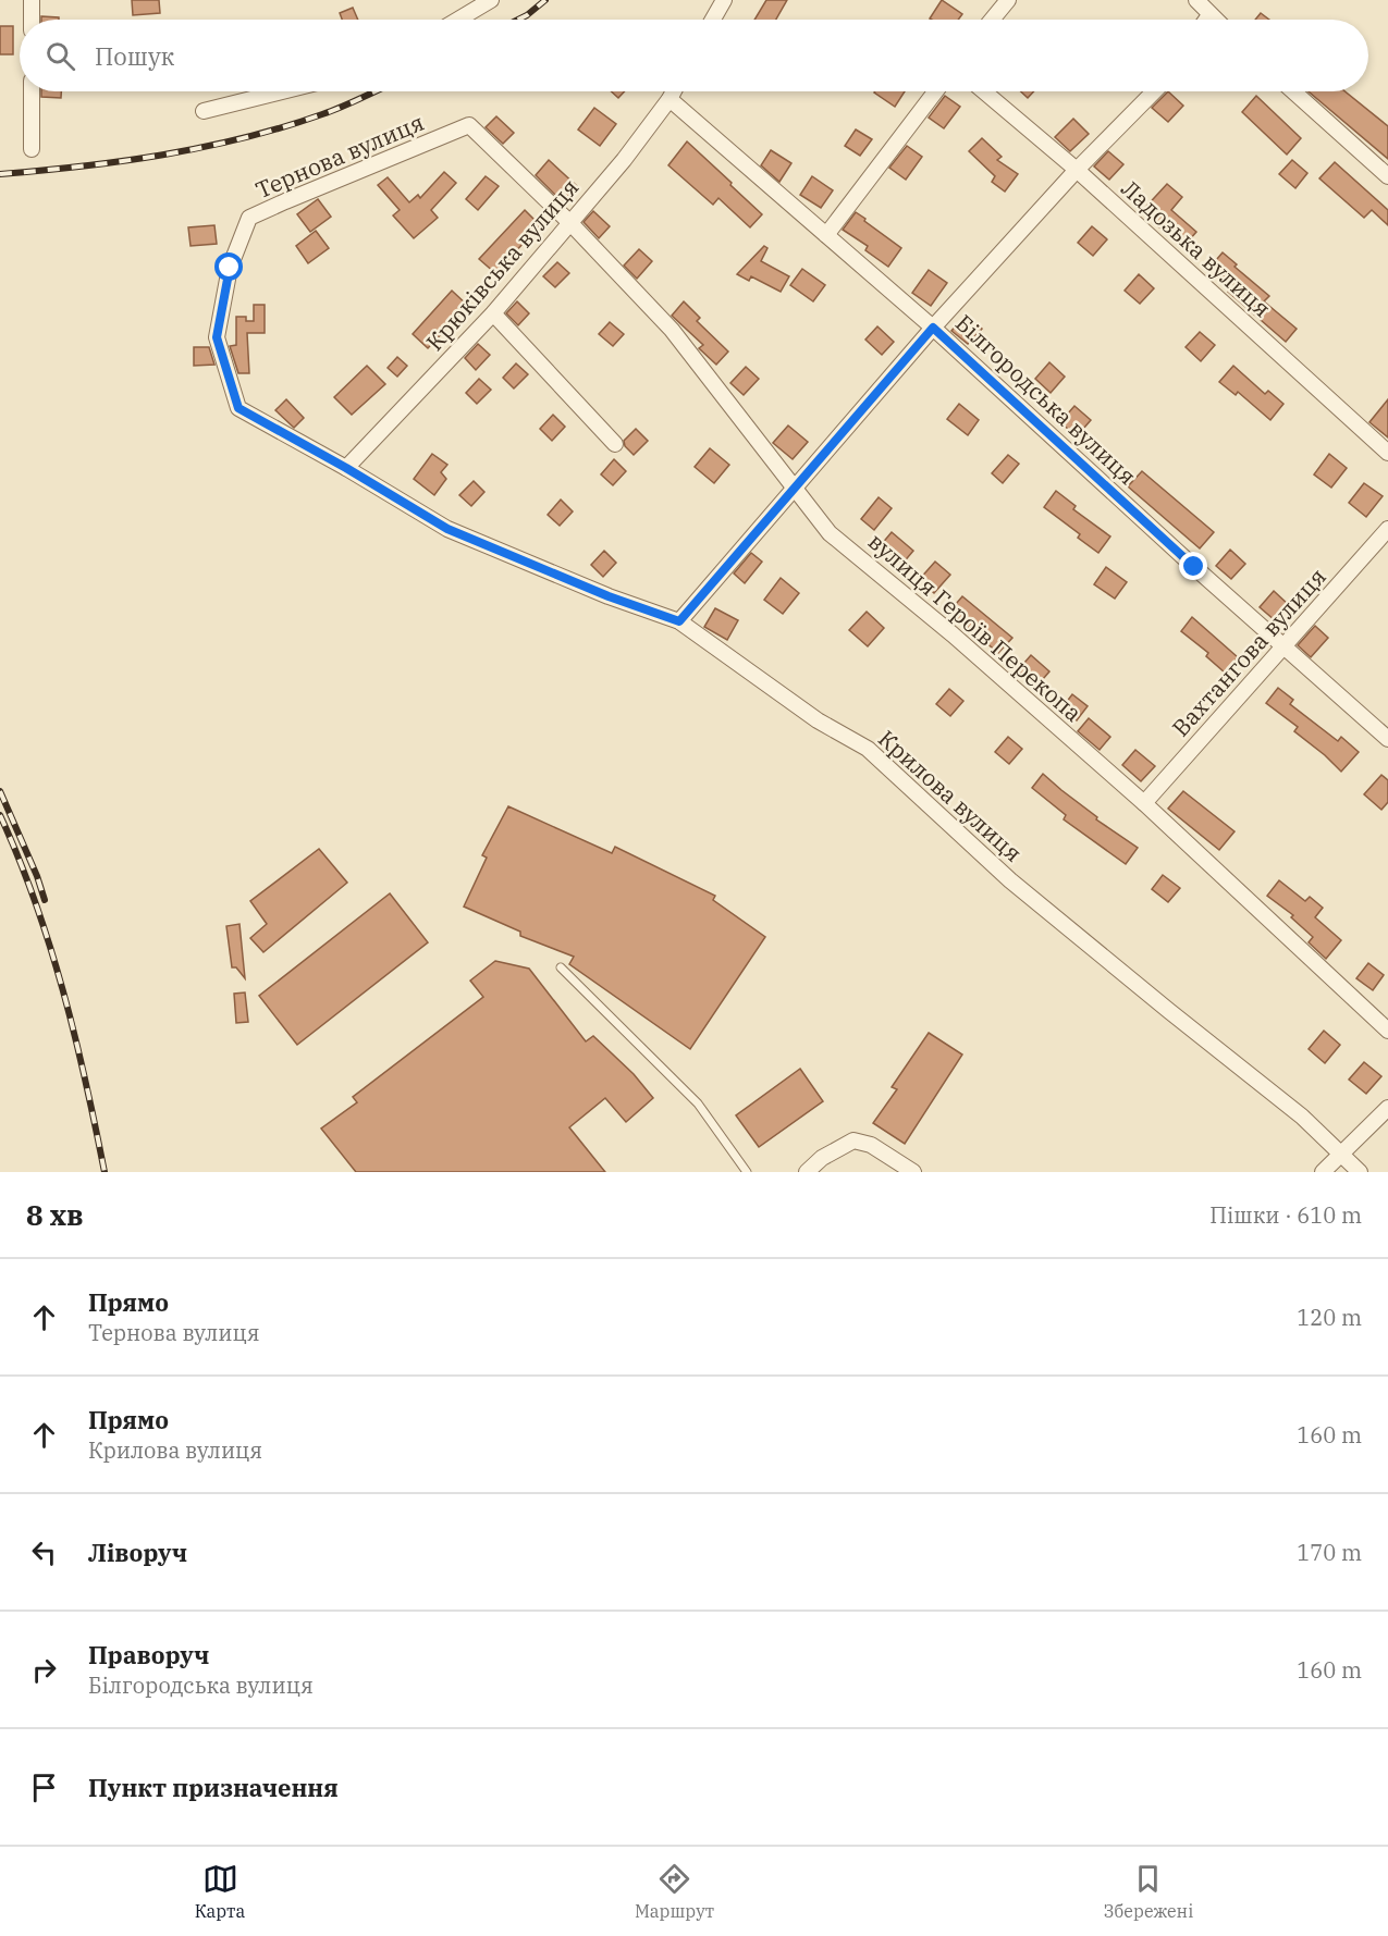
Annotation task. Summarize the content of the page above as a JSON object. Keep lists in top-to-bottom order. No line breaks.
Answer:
{"streets":{"street":["Тернова вулиця","Ладозька вулиця","Крюківська вулиця","Білгородська вулиця","вулиця Героїв Перекопа","Вахтангова вулиця","Крилова вулиця"]},"crossings":[["Тернова вулиця","Крюківська вулиця"],["Тернова вулиця","вулиця Героїв Перекопа"],["Тернова вулиця","Крилова вулиця"],["Крюківська вулиця","Білгородська вулиця"],["Крюківська вулиця","вулиця Героїв Перекопа"],["Крюківська вулиця","Крилова вулиця"],["Білгородська вулиця","Вахтангова вулиця"],["вулиця Героїв Перекопа","Вахтангова вулиця"]],"page":{"search":"Пошук","heading":["8 хв","Пішки · 610 m"],"list":[["Прямо","Тернова вулиця","120 m"],["Прямо","Крилова вулиця","160 m"],["Ліворуч","170 m"],["Праворуч","Білгородська вулиця","160 m"],"Пункт призначення"],"nav":["Карта","Маршрут","Збережені"]}}
